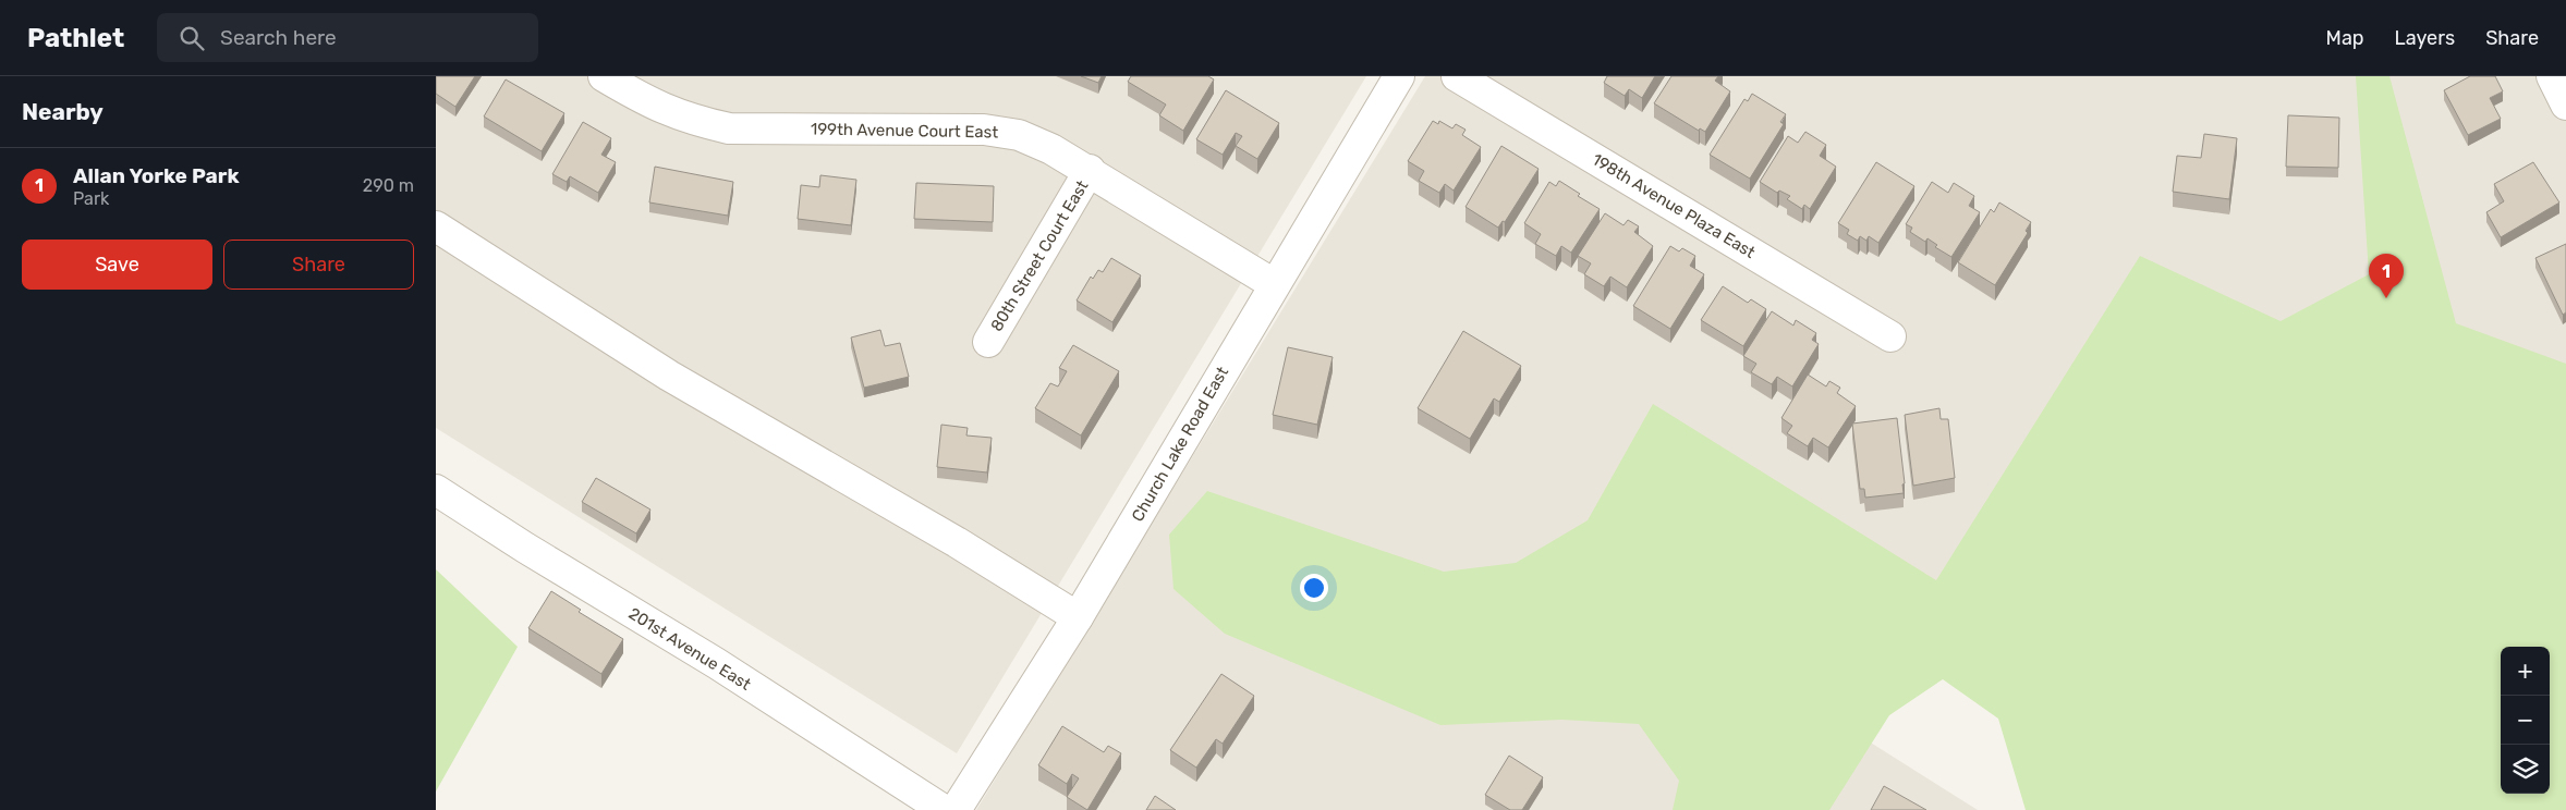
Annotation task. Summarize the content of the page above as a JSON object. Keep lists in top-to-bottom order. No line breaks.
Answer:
{"streets":{"street":["199th Avenue Court East","198th Avenue Plaza East","80th Street Court East","Church Lake Road East","201st Avenue East"]},"crossings":[["199th Avenue Court East","80th Street Court East"],["199th Avenue Court East","Church Lake Road East"]],"page":{"header":"Pathlet","search":"Search here","nav":["Map","Layers","Share"],"heading":"Nearby","list":[{"mark":"1","name":"Allan Yorke Park","note":"Park","value":"290 m"}],"buttons":["Save","Share"],"pins":"1","map_buttons":["+","−"]}}
